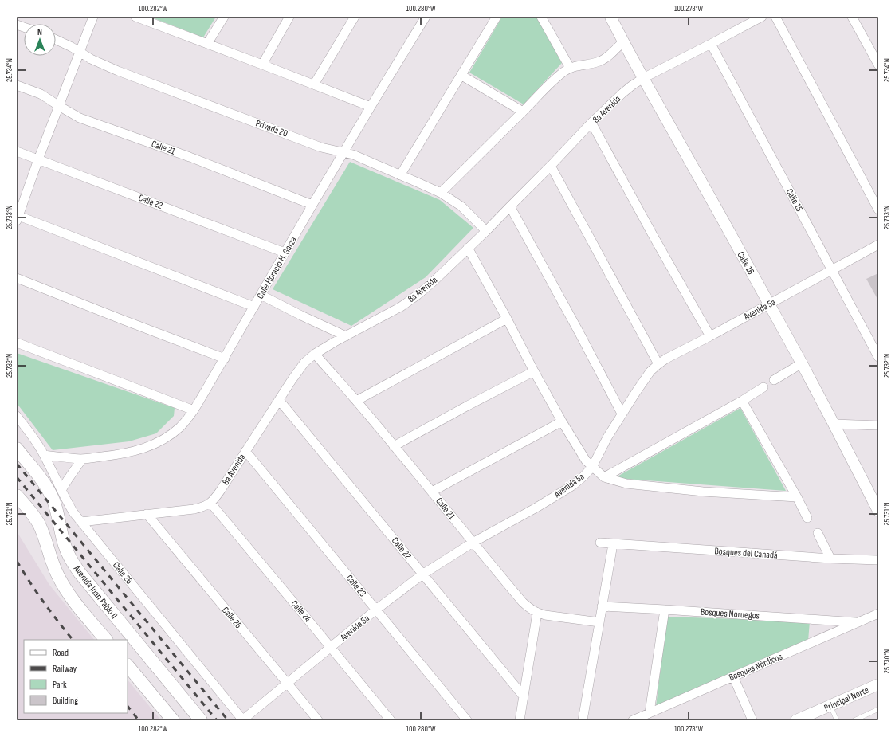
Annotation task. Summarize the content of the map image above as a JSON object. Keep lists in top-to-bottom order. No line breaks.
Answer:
{"streets":{"main road":["Avenida Juan Pablo II"],"street":["8a Avenida","Privada 20","Calle 21","Calle 15","Calle 22","Calle 16","Calle Horacio H. Garza","Avenida 5a","Bosques del Canadá","Calle 26","Calle 23","Calle 24","Bosques Noruegos","Calle 25","Bosques Nórdicos","Principal Norte"]},"crossings":[["8a Avenida","Privada 20"],["8a Avenida","Calle 21"],["8a Avenida","Calle 15"],["8a Avenida","Calle 22"],["8a Avenida","Calle 16"],["8a Avenida","Calle 26"],["8a Avenida","Calle 23"],["8a Avenida","Calle 24"],["8a Avenida","Calle 25"],["Privada 20","Calle Horacio H. Garza"],["Calle 21","Calle Horacio H. Garza"],["Calle 21","Avenida 5a"],["Calle 15","Avenida 5a"],["Calle 22","Calle Horacio H. Garza"],["Calle 22","Avenida 5a"],["Calle 16","Avenida 5a"],["Calle Horacio H. Garza","Calle 26"],["Avenida 5a","Calle 26"],["Avenida 5a","Calle 23"],["Avenida 5a","Calle 24"],["Avenida 5a","Calle 25"],["Bosques Noruegos","Bosques Nórdicos"]],"legend":["Road","Railway","Park","Building"],"north":"top","coordinates":["100.282°W","100.280°W","100.278°W","25.734°N","25.733°N","25.732°N","25.731°N","25.730°N"]}
